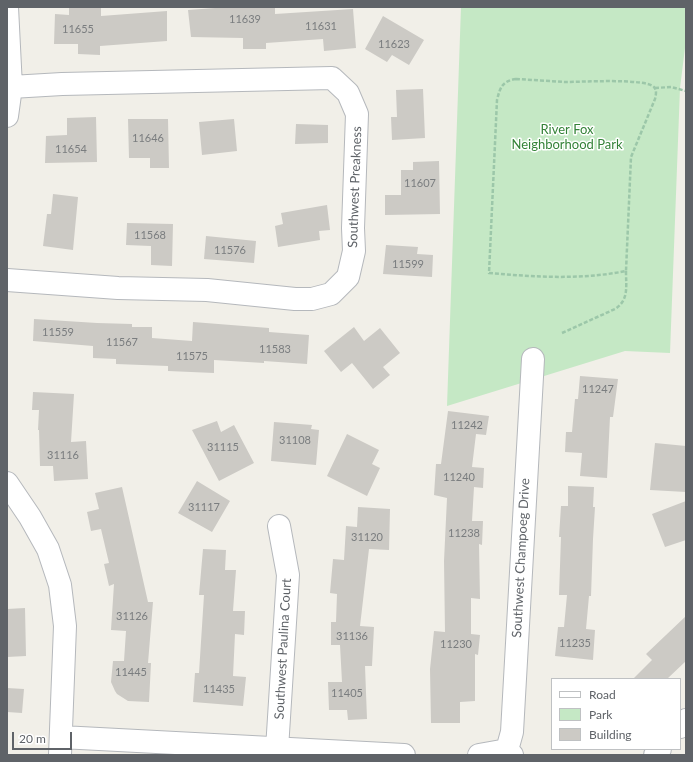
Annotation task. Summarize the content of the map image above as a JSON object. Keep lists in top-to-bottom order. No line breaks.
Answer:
{"streets":{"street":["Southwest Preakness","Southwest Champoeg Drive","Southwest Paulina Court"]},"parks":["River Fox Neighborhood Park"],"house_numbers":["11639","11631","11655","11623","11646","11654","11607","11568","11576","11599","11559","11567","11583","11575","11247","11242","31108","31115","31116","11240","31117","11238","31120","31126","31136","11235","11230","11445","11435","11405"],"legend":["Road","Park","Building"],"scale_bar":"20 m"}
